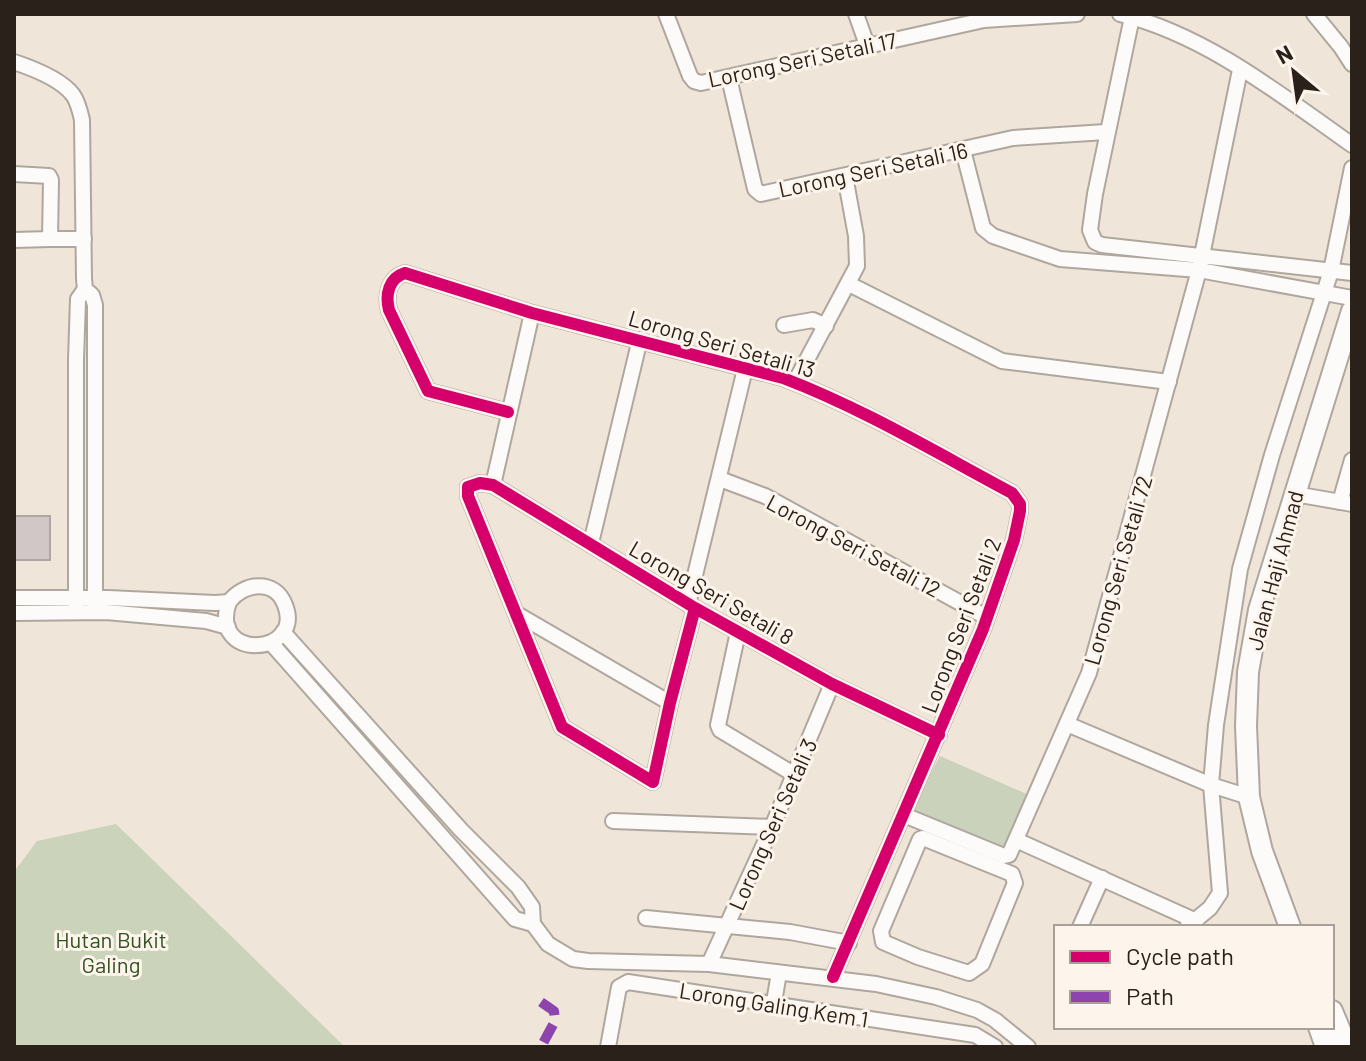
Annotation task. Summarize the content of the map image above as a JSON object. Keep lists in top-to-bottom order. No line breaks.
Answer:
{"streets":{"street":["Lorong Seri Setali 17","Lorong Seri Setali 16","Lorong Seri Setali 13","Lorong Seri Setali 12","Lorong Seri Setali 72","Jalan Haji Ahmad","Lorong Seri Setali 8","Lorong Seri Setali 2","Lorong Seri Setali 3","Lorong Galing Kem 1"]},"crossings":[["Lorong Seri Setali 17","Lorong Seri Setali 16"],["Lorong Seri Setali 13","Lorong Seri Setali 2"],["Lorong Seri Setali 12","Lorong Seri Setali 2"],["Lorong Seri Setali 72","Lorong Seri Setali 2"],["Lorong Seri Setali 8","Lorong Seri Setali 2"],["Lorong Seri Setali 8","Lorong Seri Setali 3"]],"parks":["Hutan Bukit Galing"],"legend":["Cycle path","Path"],"north":"top left"}
